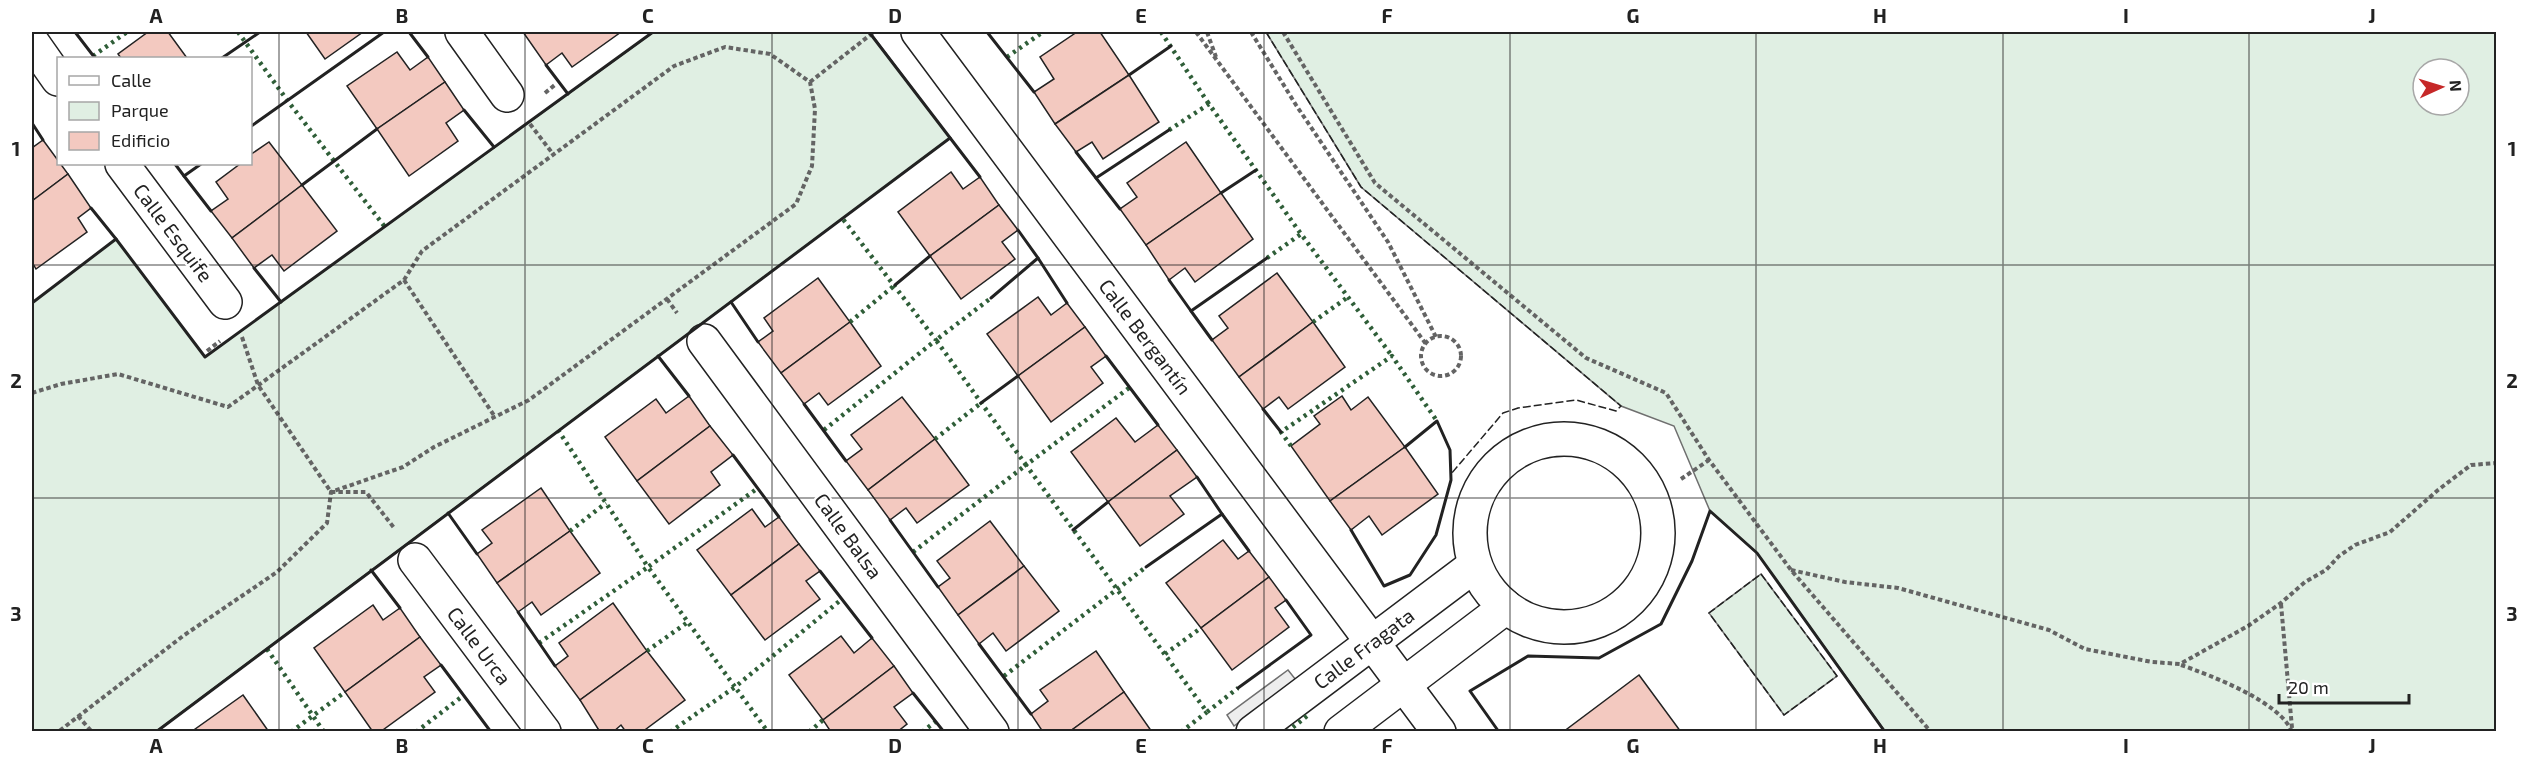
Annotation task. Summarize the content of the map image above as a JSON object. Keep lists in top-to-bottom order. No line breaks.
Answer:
{"streets":{"street":["Calle Esquife","Calle Bergantín","Calle Balsa","Calle Urca","Calle Fragata"]},"crossings":[["Calle Bergantín","Calle Fragata"]],"legend":["Calle","Parque","Edificio"],"scale_bar":"20 m","north":"right","grid":{"columns":["A","B","C","D","E","F","G","H","I","J"],"rows":["1","2","3"]}}
